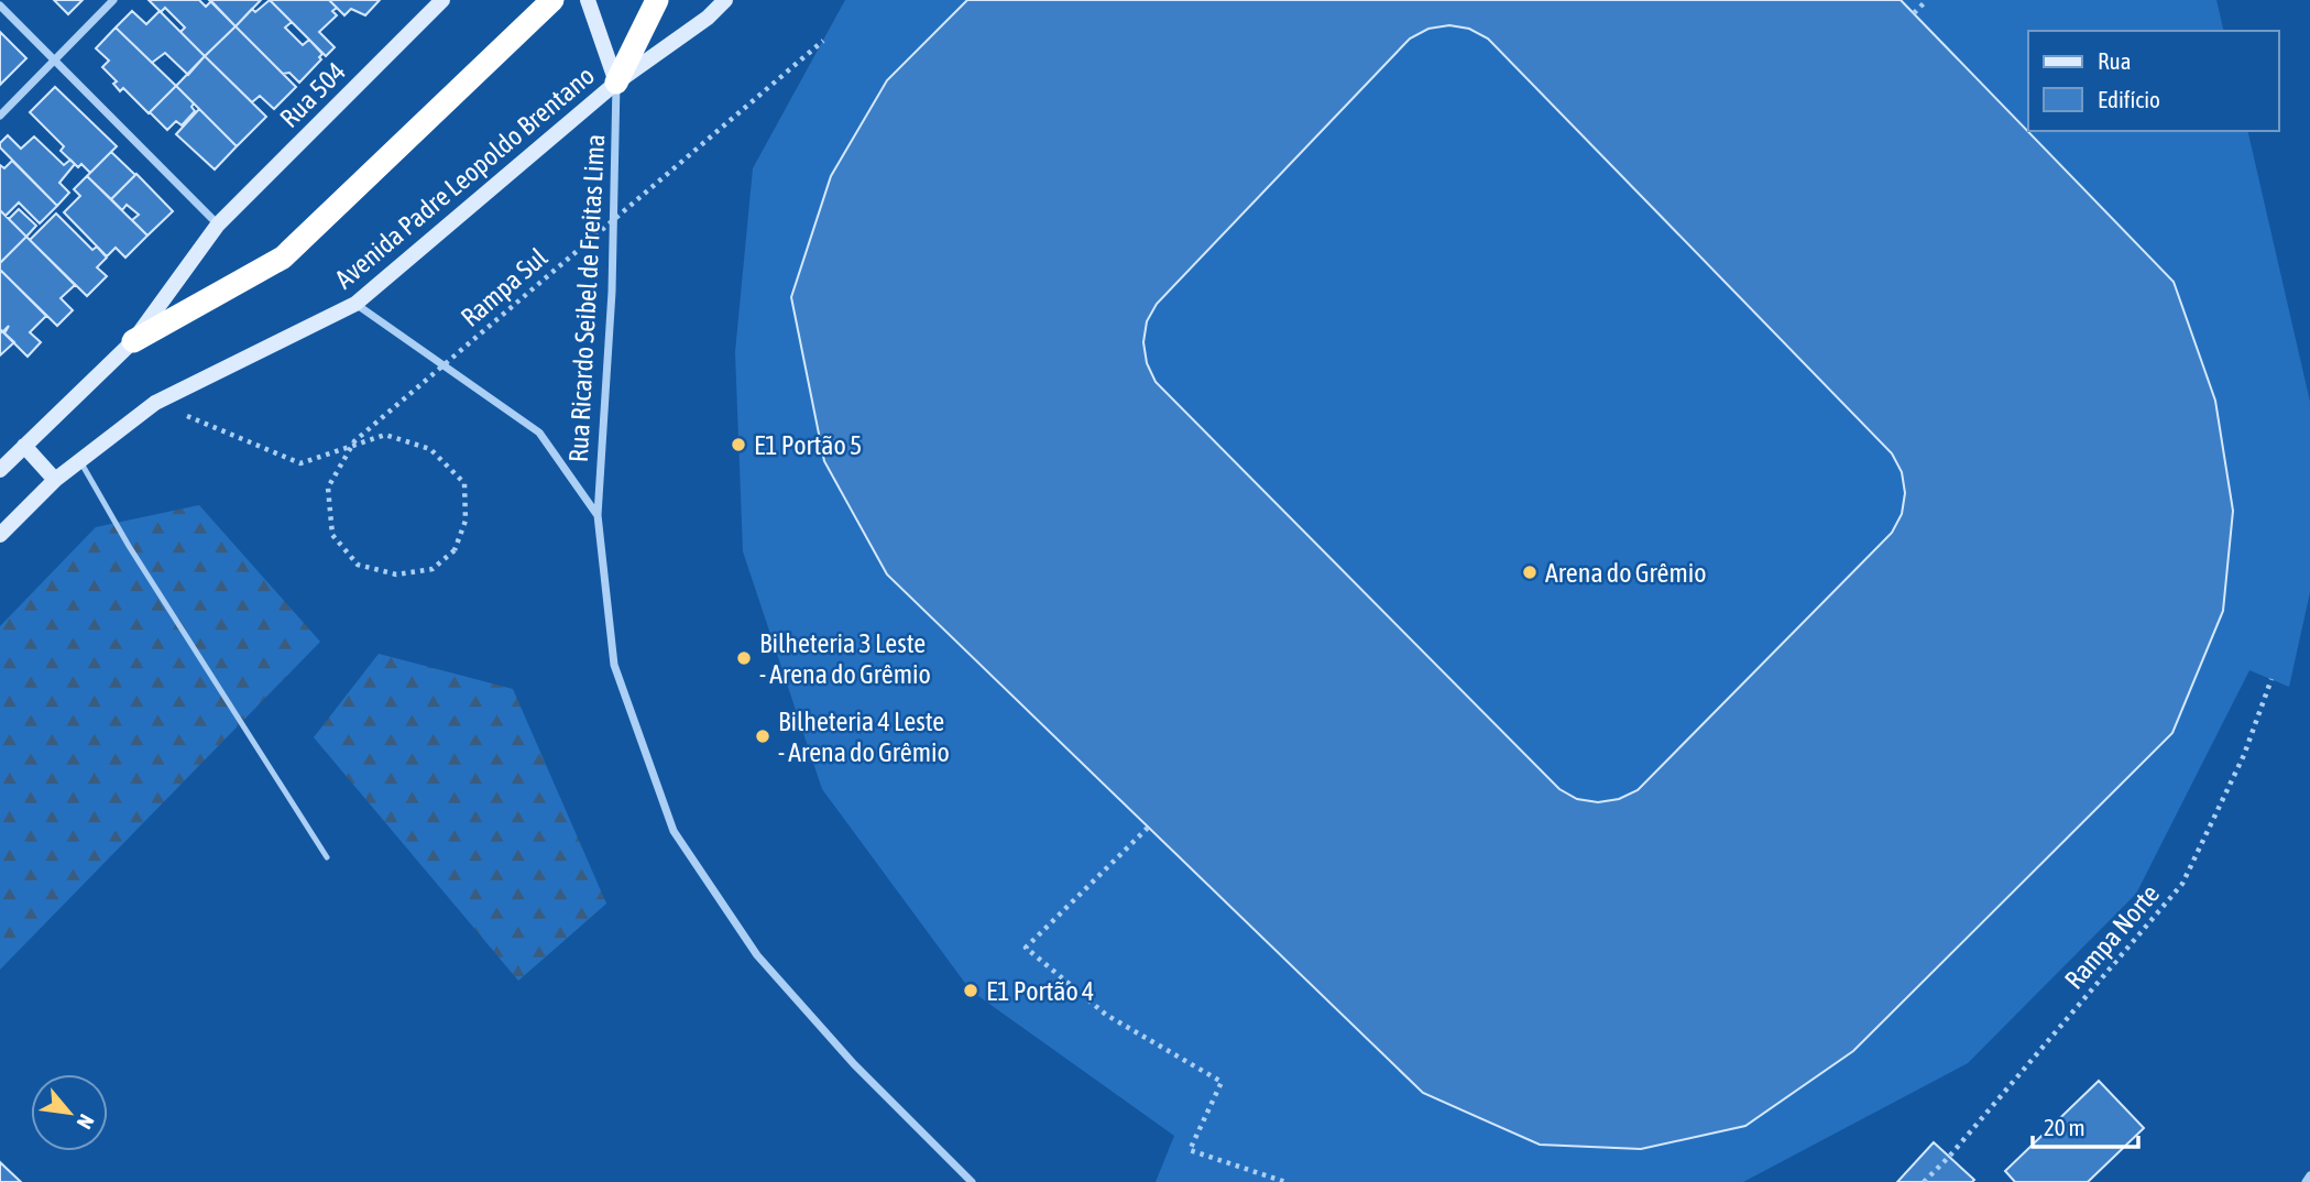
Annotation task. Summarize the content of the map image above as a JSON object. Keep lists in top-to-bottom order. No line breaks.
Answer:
{"streets":{"main road":["Rua 504","Avenida Padre Leopoldo Brentano"],"street":["Rua Ricardo Seibel de Freitas Lima"],"path":["Rampa Sul","Rampa Norte"]},"crossings":[["Avenida Padre Leopoldo Brentano","Rampa Sul"],["Avenida Padre Leopoldo Brentano","Rua Ricardo Seibel de Freitas Lima"]],"places":["E1 Portão 5","Arena do Grêmio","Bilheteria 3 Leste - Arena do Grêmio","Bilheteria 4 Leste - Arena do Grêmio","E1 Portão 4"],"legend":["Rua","Edifício"],"scale_bar":"20 m","north":"bottom right"}
